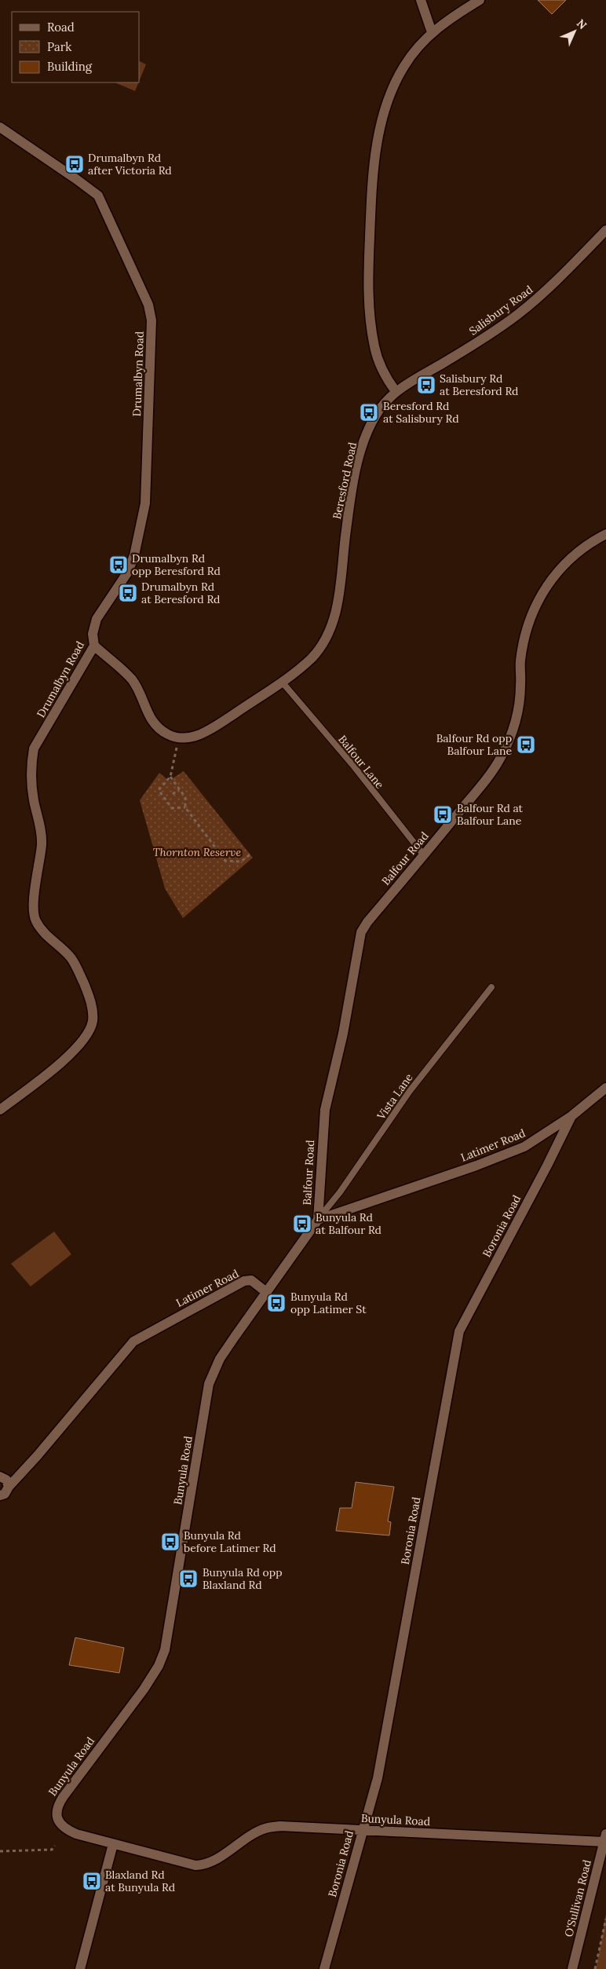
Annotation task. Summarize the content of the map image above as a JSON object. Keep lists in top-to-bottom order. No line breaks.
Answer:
{"streets":{"street":["Salisbury Road","Drumalbyn Road","Beresford Road","Balfour Road","Latimer Road","Boronia Road","Bunyula Road","O'Sullivan Road"],"lane":["Balfour Lane","Vista Lane"]},"crossings":[["Salisbury Road","Beresford Road"],["Drumalbyn Road","Beresford Road"],["Beresford Road","Balfour Lane"],["Balfour Lane","Balfour Road"],["Balfour Road","Vista Lane"],["Balfour Road","Latimer Road"],["Vista Lane","Latimer Road"],["Latimer Road","Boronia Road"],["Latimer Road","Bunyula Road"],["Boronia Road","Bunyula Road"],["Bunyula Road","O'Sullivan Road"]],"parks":["Thornton Reserve"],"places":{"bus stop":["Drumalbyn Rd after Victoria Rd","Salisbury Rd at Beresford Rd","Beresford Rd at Salisbury Rd","Drumalbyn Rd opp Beresford Rd","Drumalbyn Rd at Beresford Rd","Balfour Rd opp Balfour Lane","Balfour Rd at Balfour Lane","Bunyula Rd at Balfour Rd","Bunyula Rd opp Latimer St","Bunyula Rd before Latimer Rd","Bunyula Rd opp Blaxland Rd","Blaxland Rd at Bunyula Rd"]},"legend":["Road","Park","Building"],"north":"top right"}
